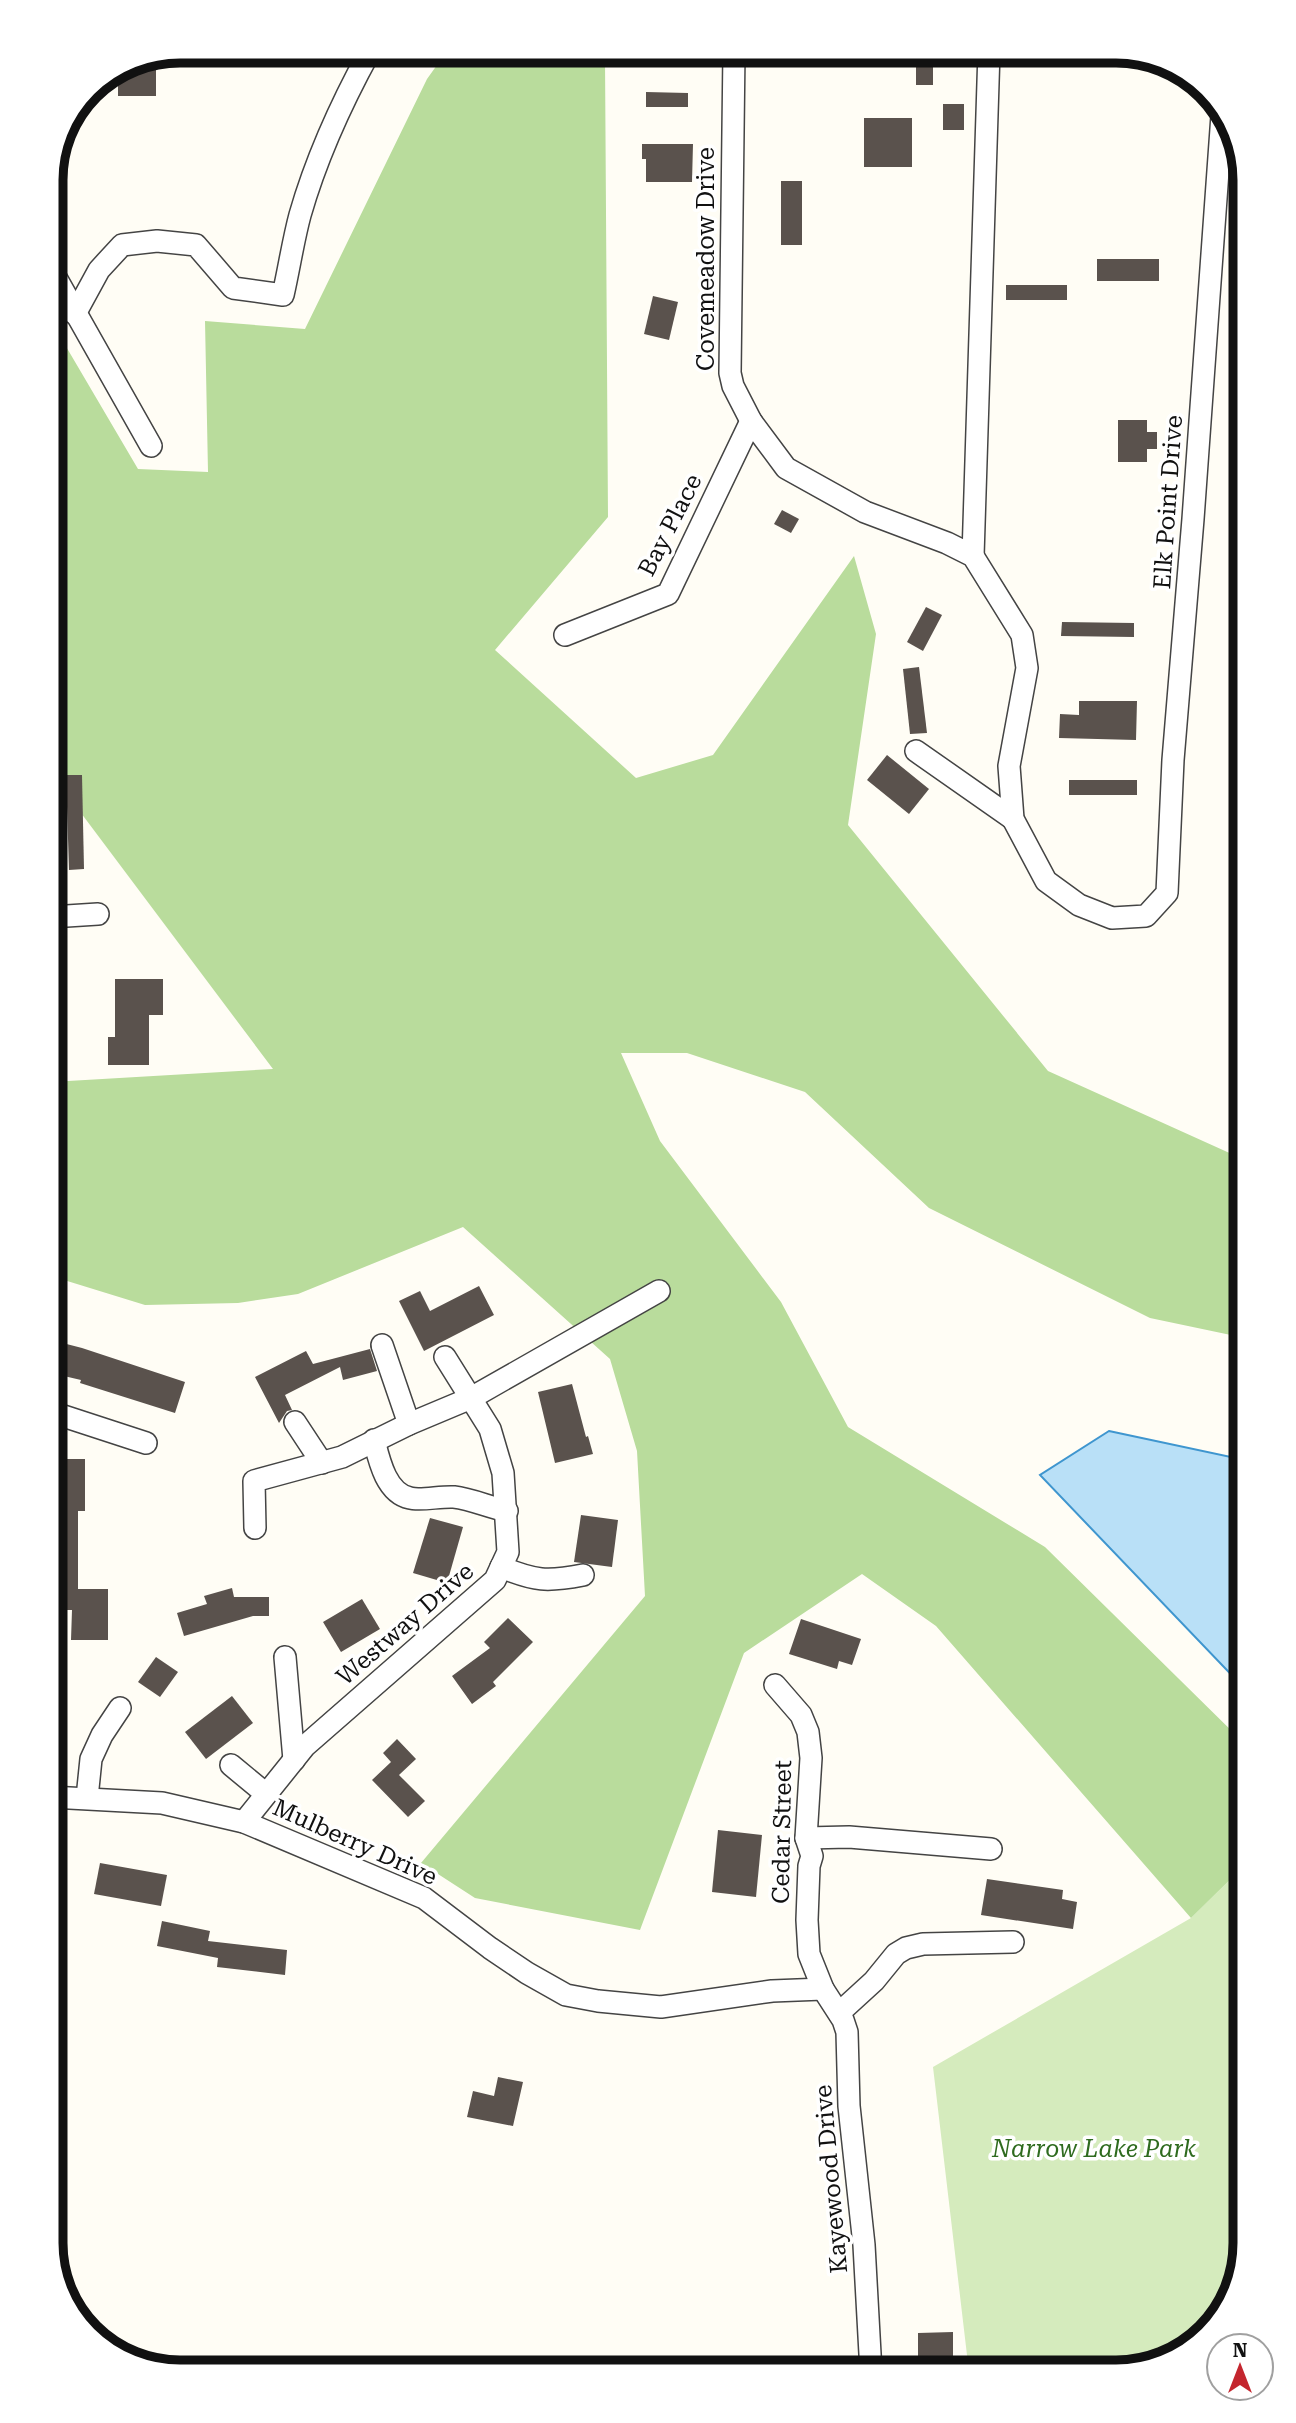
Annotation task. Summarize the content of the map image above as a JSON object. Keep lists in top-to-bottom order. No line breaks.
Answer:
{"streets":{"street":["Covemeadow Drive","Elk Point Drive","Bay Place","Westway Drive","Cedar Street","Mulberry Drive","Kayewood Drive"]},"crossings":[["Covemeadow Drive","Bay Place"],["Westway Drive","Mulberry Drive"],["Cedar Street","Mulberry Drive"],["Cedar Street","Kayewood Drive"],["Mulberry Drive","Kayewood Drive"]],"parks":["Narrow Lake Park"],"north":"top"}
